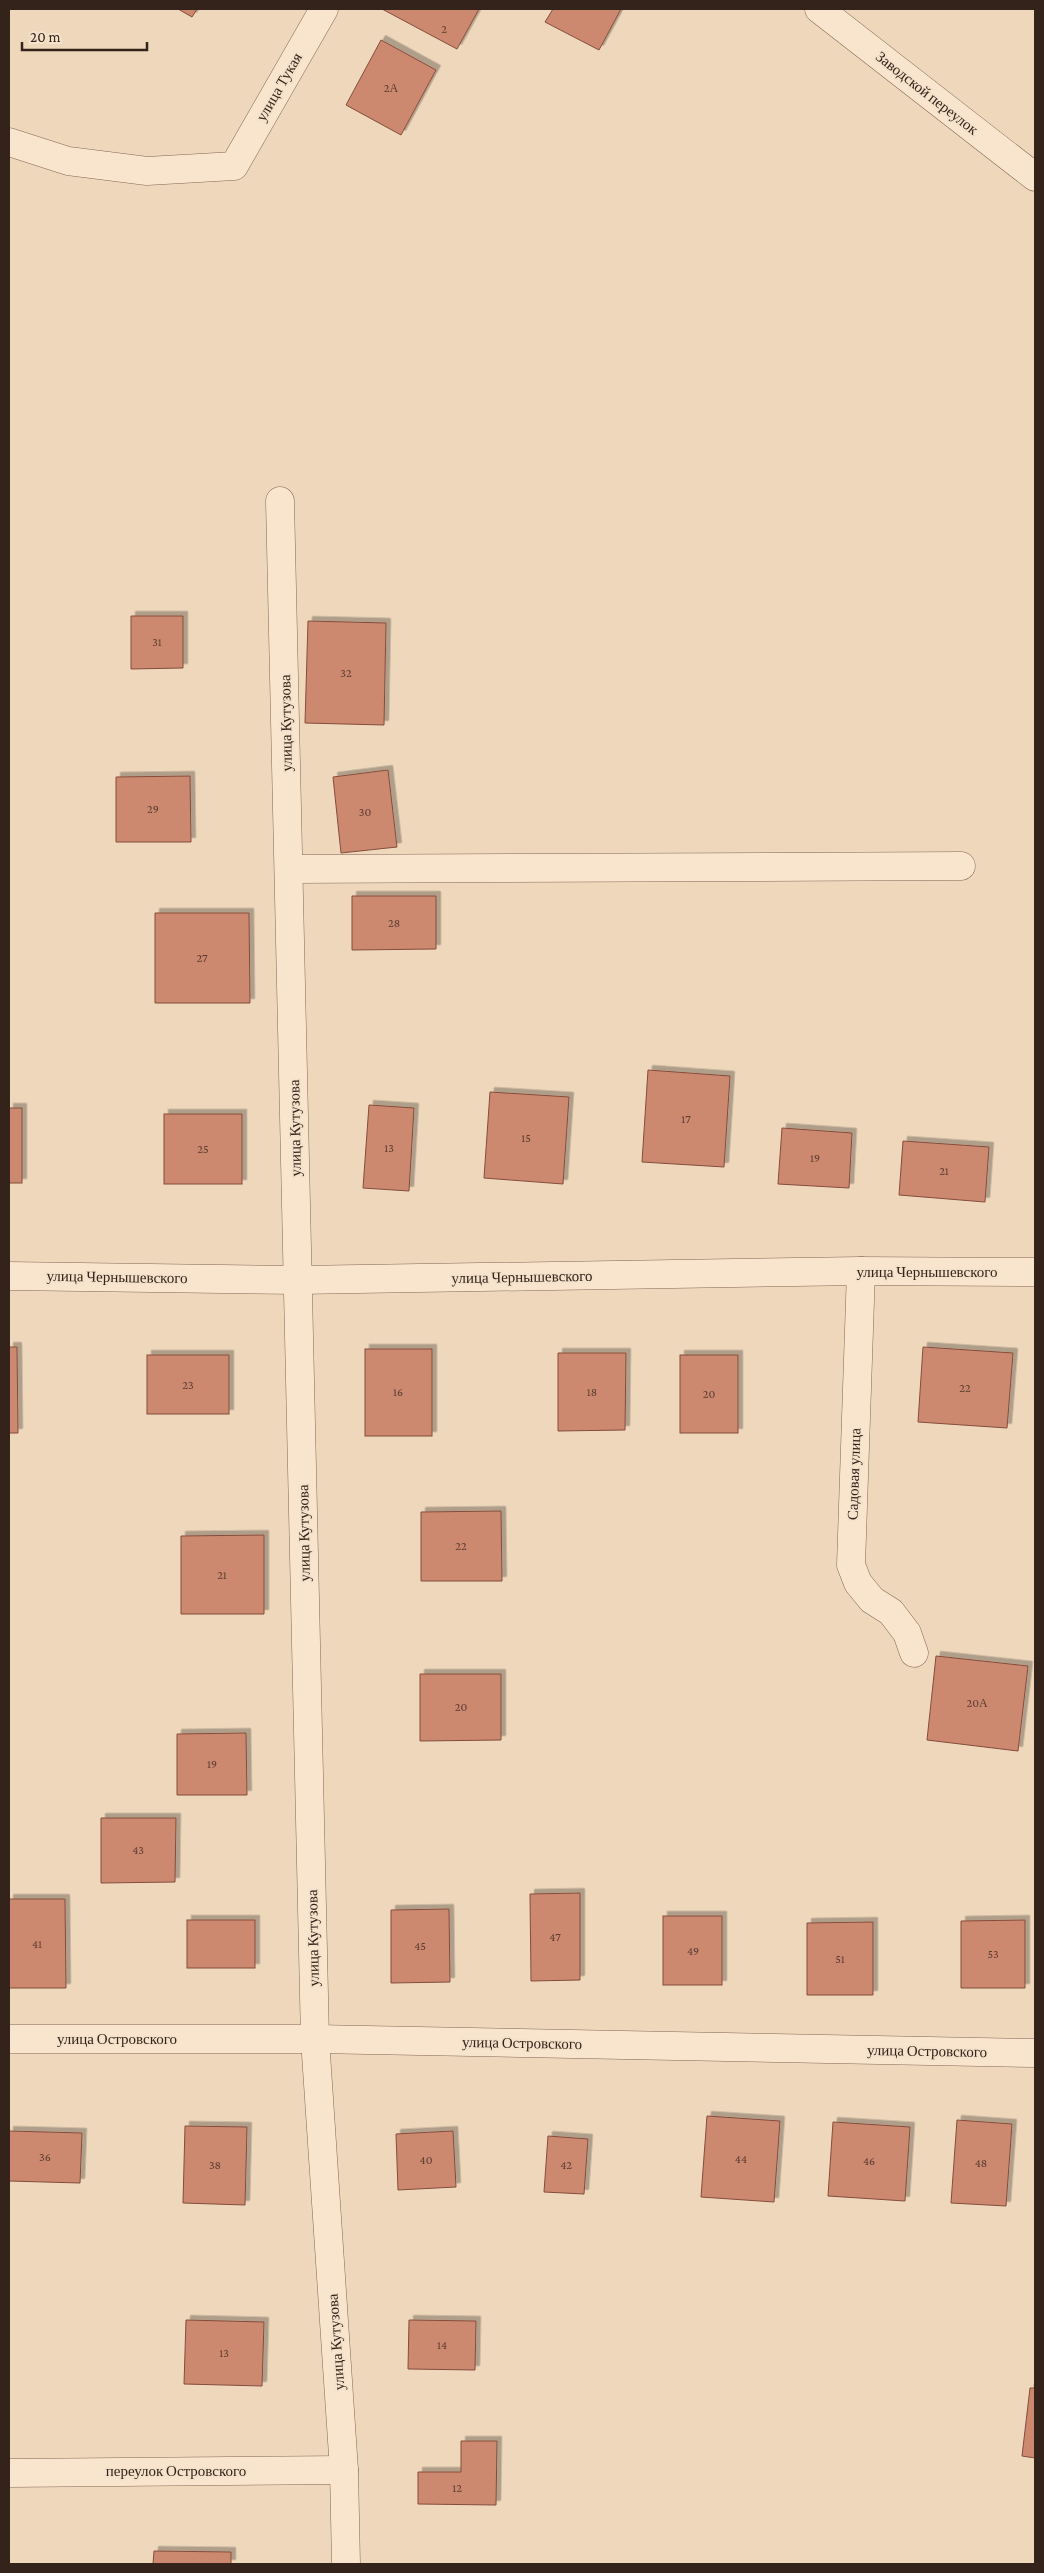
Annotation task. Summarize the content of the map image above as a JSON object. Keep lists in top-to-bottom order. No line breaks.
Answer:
{"streets":{"street":["улица Тукая","Заводской переулок","улица Кутузова","улица Чернышевского","Садовая улица","улица Островского","переулок Островского"]},"crossings":[["улица Кутузова","улица Чернышевского"],["улица Кутузова","улица Островского"],["улица Кутузова","переулок Островского"],["улица Чернышевского","Садовая улица"]],"house_numbers":["2","2А","31","32","29","30","28","27","17","15","13","25","19","21","23","22","16","18","20","22","21","20А","20","19","43","47","41","45","49","53","51","36","44","40","46","48","38","42","14","13","12"],"scale_bar":"20 m"}
